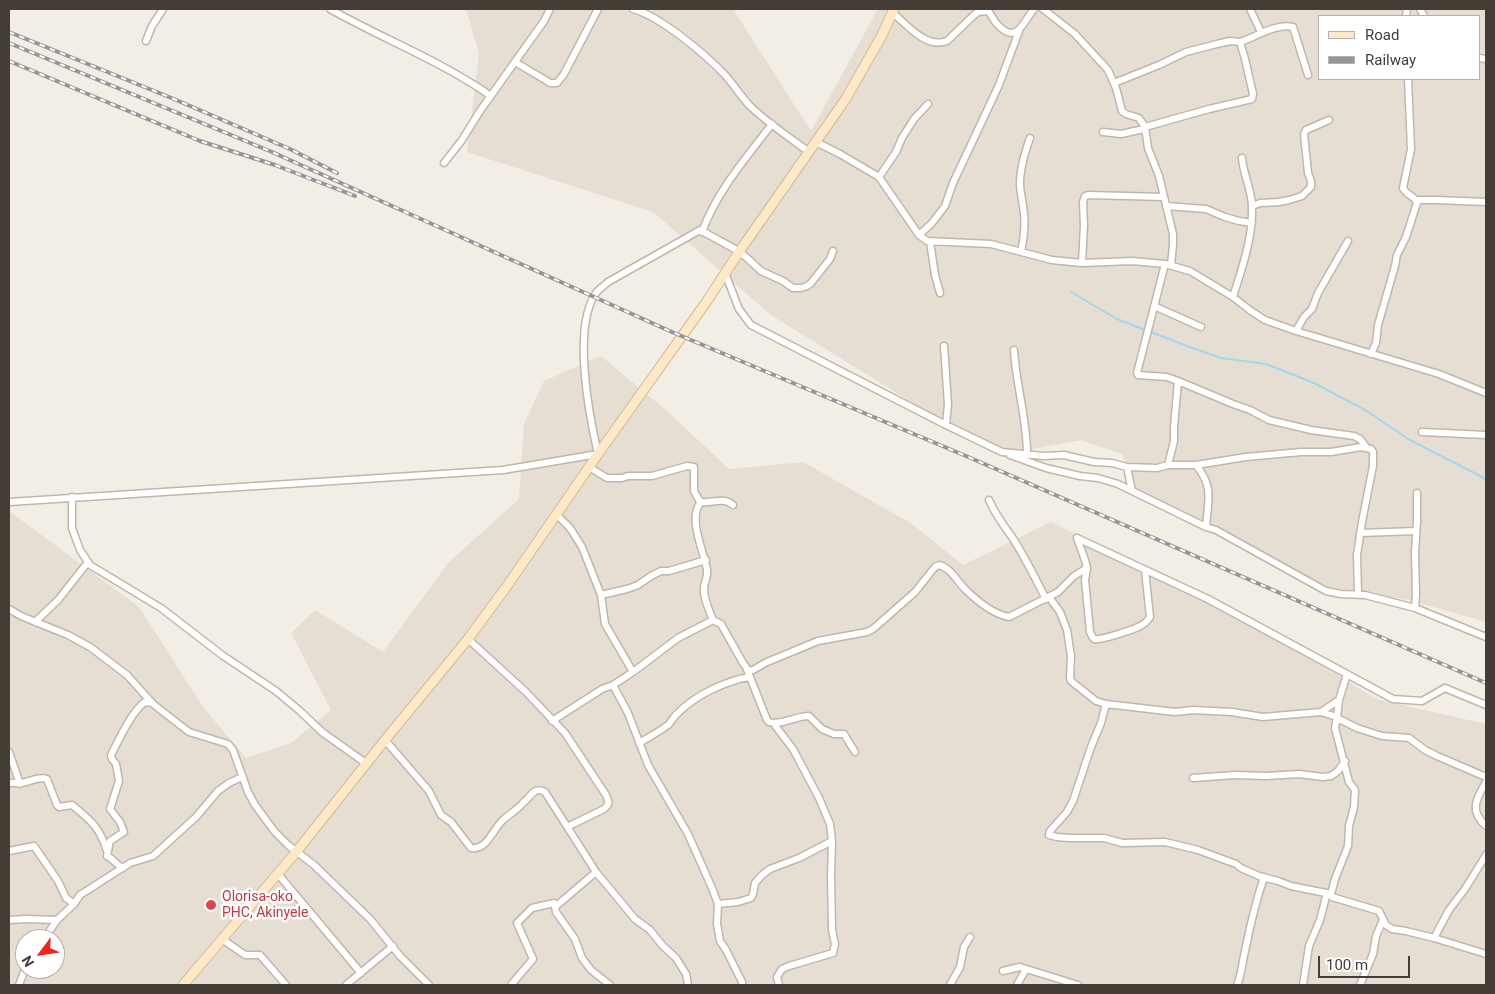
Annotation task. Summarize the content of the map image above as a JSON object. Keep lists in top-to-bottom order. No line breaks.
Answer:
{"places":["Olorisa-oko PHC, Akinyele"],"legend":["Road","Railway"],"scale_bar":"100 m","north":"bottom left"}
